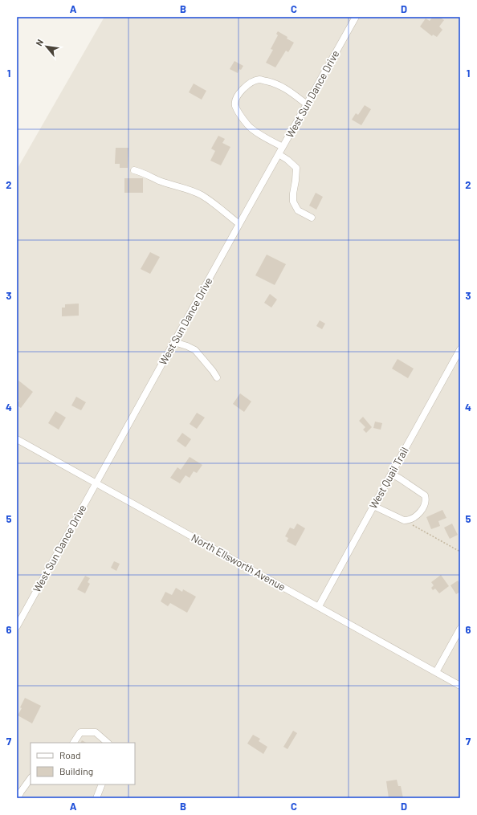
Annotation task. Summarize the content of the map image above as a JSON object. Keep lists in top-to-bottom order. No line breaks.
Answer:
{"streets":{"street":["West Sun Dance Drive","West Quail Trail","North Ellsworth Avenue"]},"crossings":[["West Sun Dance Drive","North Ellsworth Avenue"],["West Quail Trail","North Ellsworth Avenue"]],"legend":["Road","Building"],"north":"top left","grid":{"columns":["A","B","C","D"],"rows":["1","2","3","4","5","6","7"]}}
